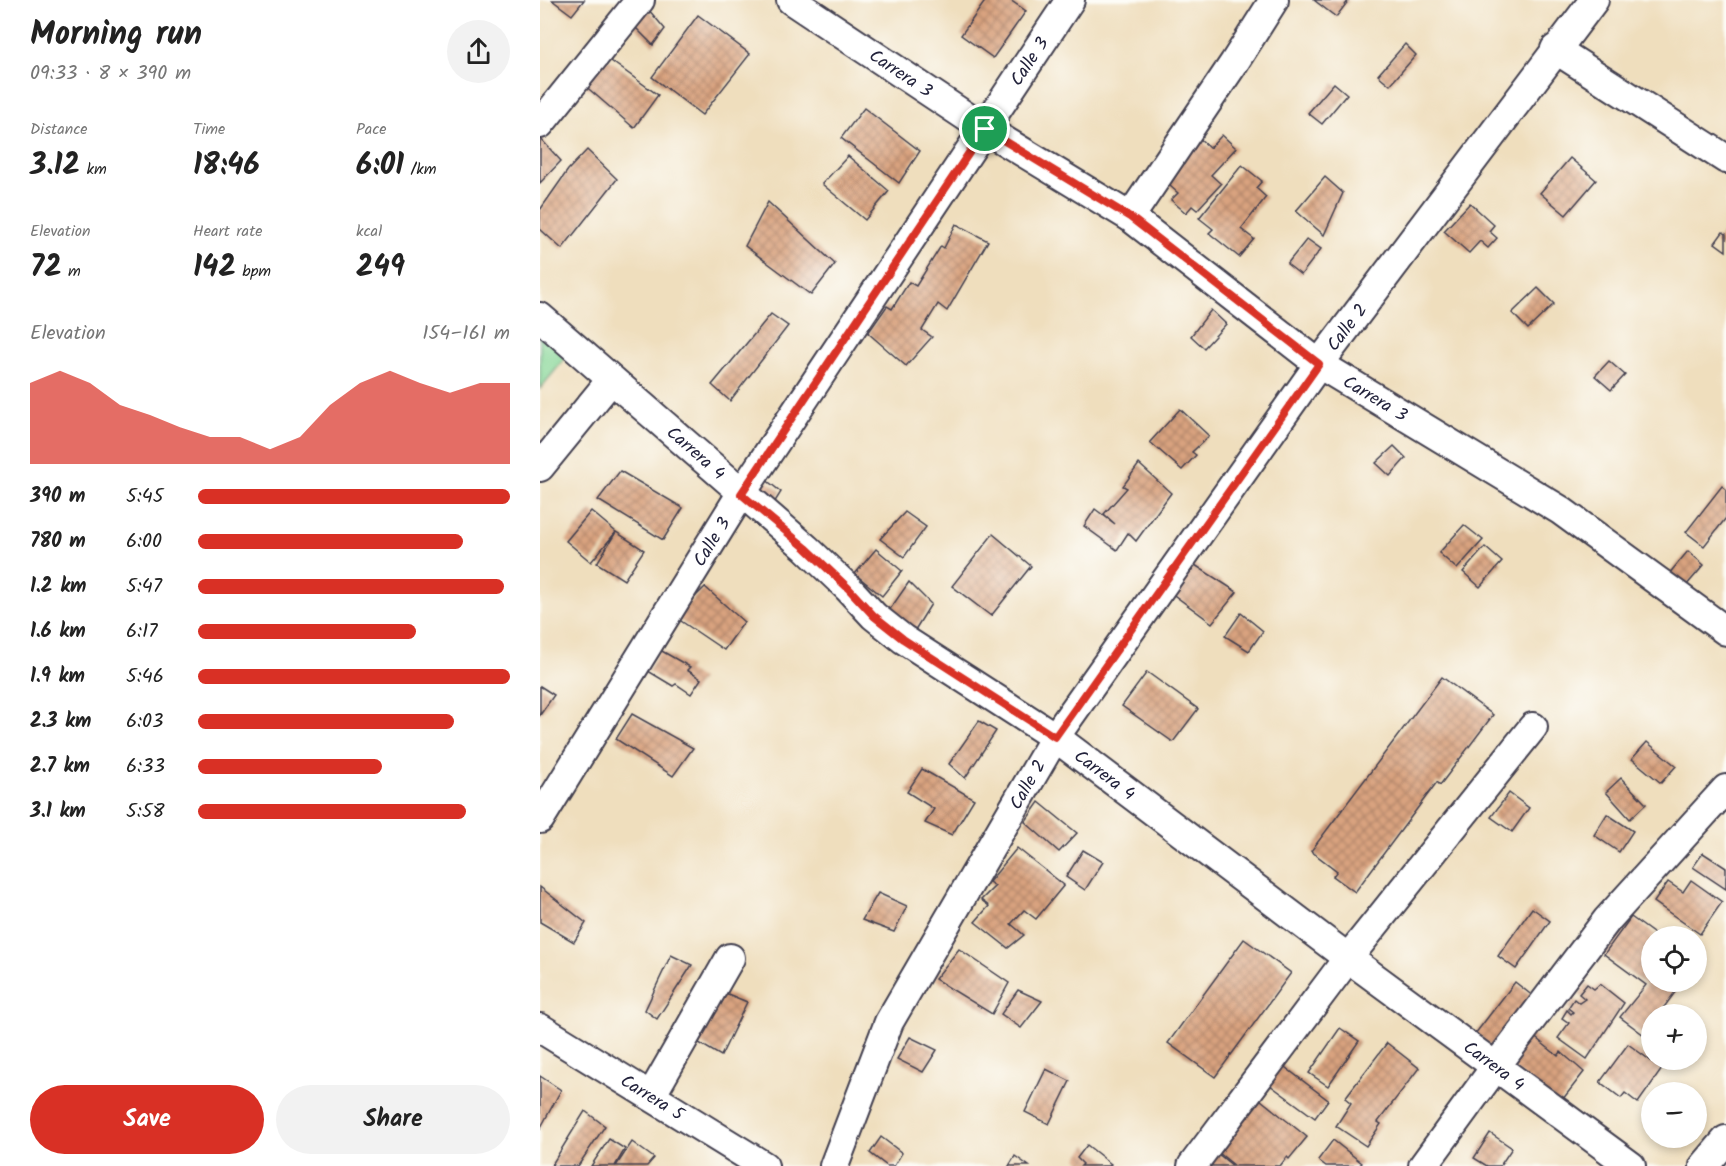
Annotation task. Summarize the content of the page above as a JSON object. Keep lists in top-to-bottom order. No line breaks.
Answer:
{"streets":{"street":["Calle 3","Carrera 3","Calle 2","Carrera 4","Carrera 5"]},"crossings":[["Calle 3","Carrera 3"],["Calle 3","Carrera 4"],["Carrera 3","Calle 2"],["Calle 2","Carrera 4"]],"page":{"heading":["Morning run","09:33 · 8 × 390 m"],"stats":[["Distance","3.12 km"],["Time","18:46"],["Pace","6:01 /km"],["Elevation","72 m"],["Heart rate","142 bpm"],["kcal","249"]],"chart":["Elevation","154–161 m"],"list":[{"name":"390 m","note":"5:45"},{"name":"780 m","note":"6:00"},{"name":"1.2 km","note":"5:47"},{"name":"1.6 km","note":"6:17"},{"name":"1.9 km","note":"5:46"},{"name":"2.3 km","note":"6:03"},{"name":"2.7 km","note":"6:33"},{"name":"3.1 km","note":"5:58"}],"map_buttons":["+","−"],"buttons":["Save","Share"]}}
